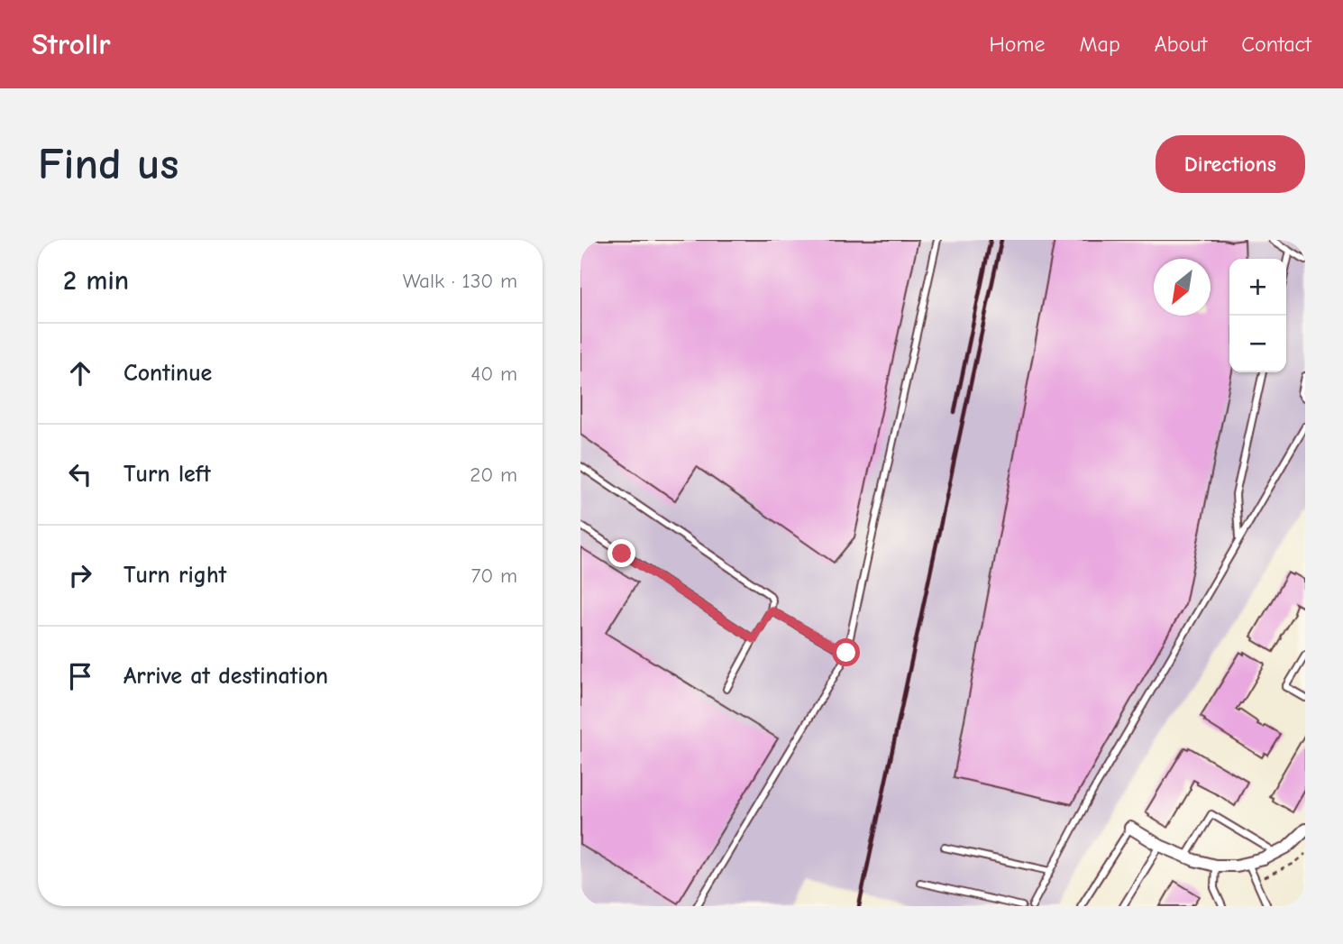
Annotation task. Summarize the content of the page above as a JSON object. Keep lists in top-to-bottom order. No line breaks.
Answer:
{"north":"bottom left","page":{"header":"Strollr","nav":["Home","Map","About","Contact"],"buttons":"Directions","title":"Find us","heading":["2 min","Walk · 130 m"],"map_buttons":["+","−"],"list":[["Continue","40 m"],["Turn left","20 m"],["Turn right","70 m"],"Arrive at destination"]}}
